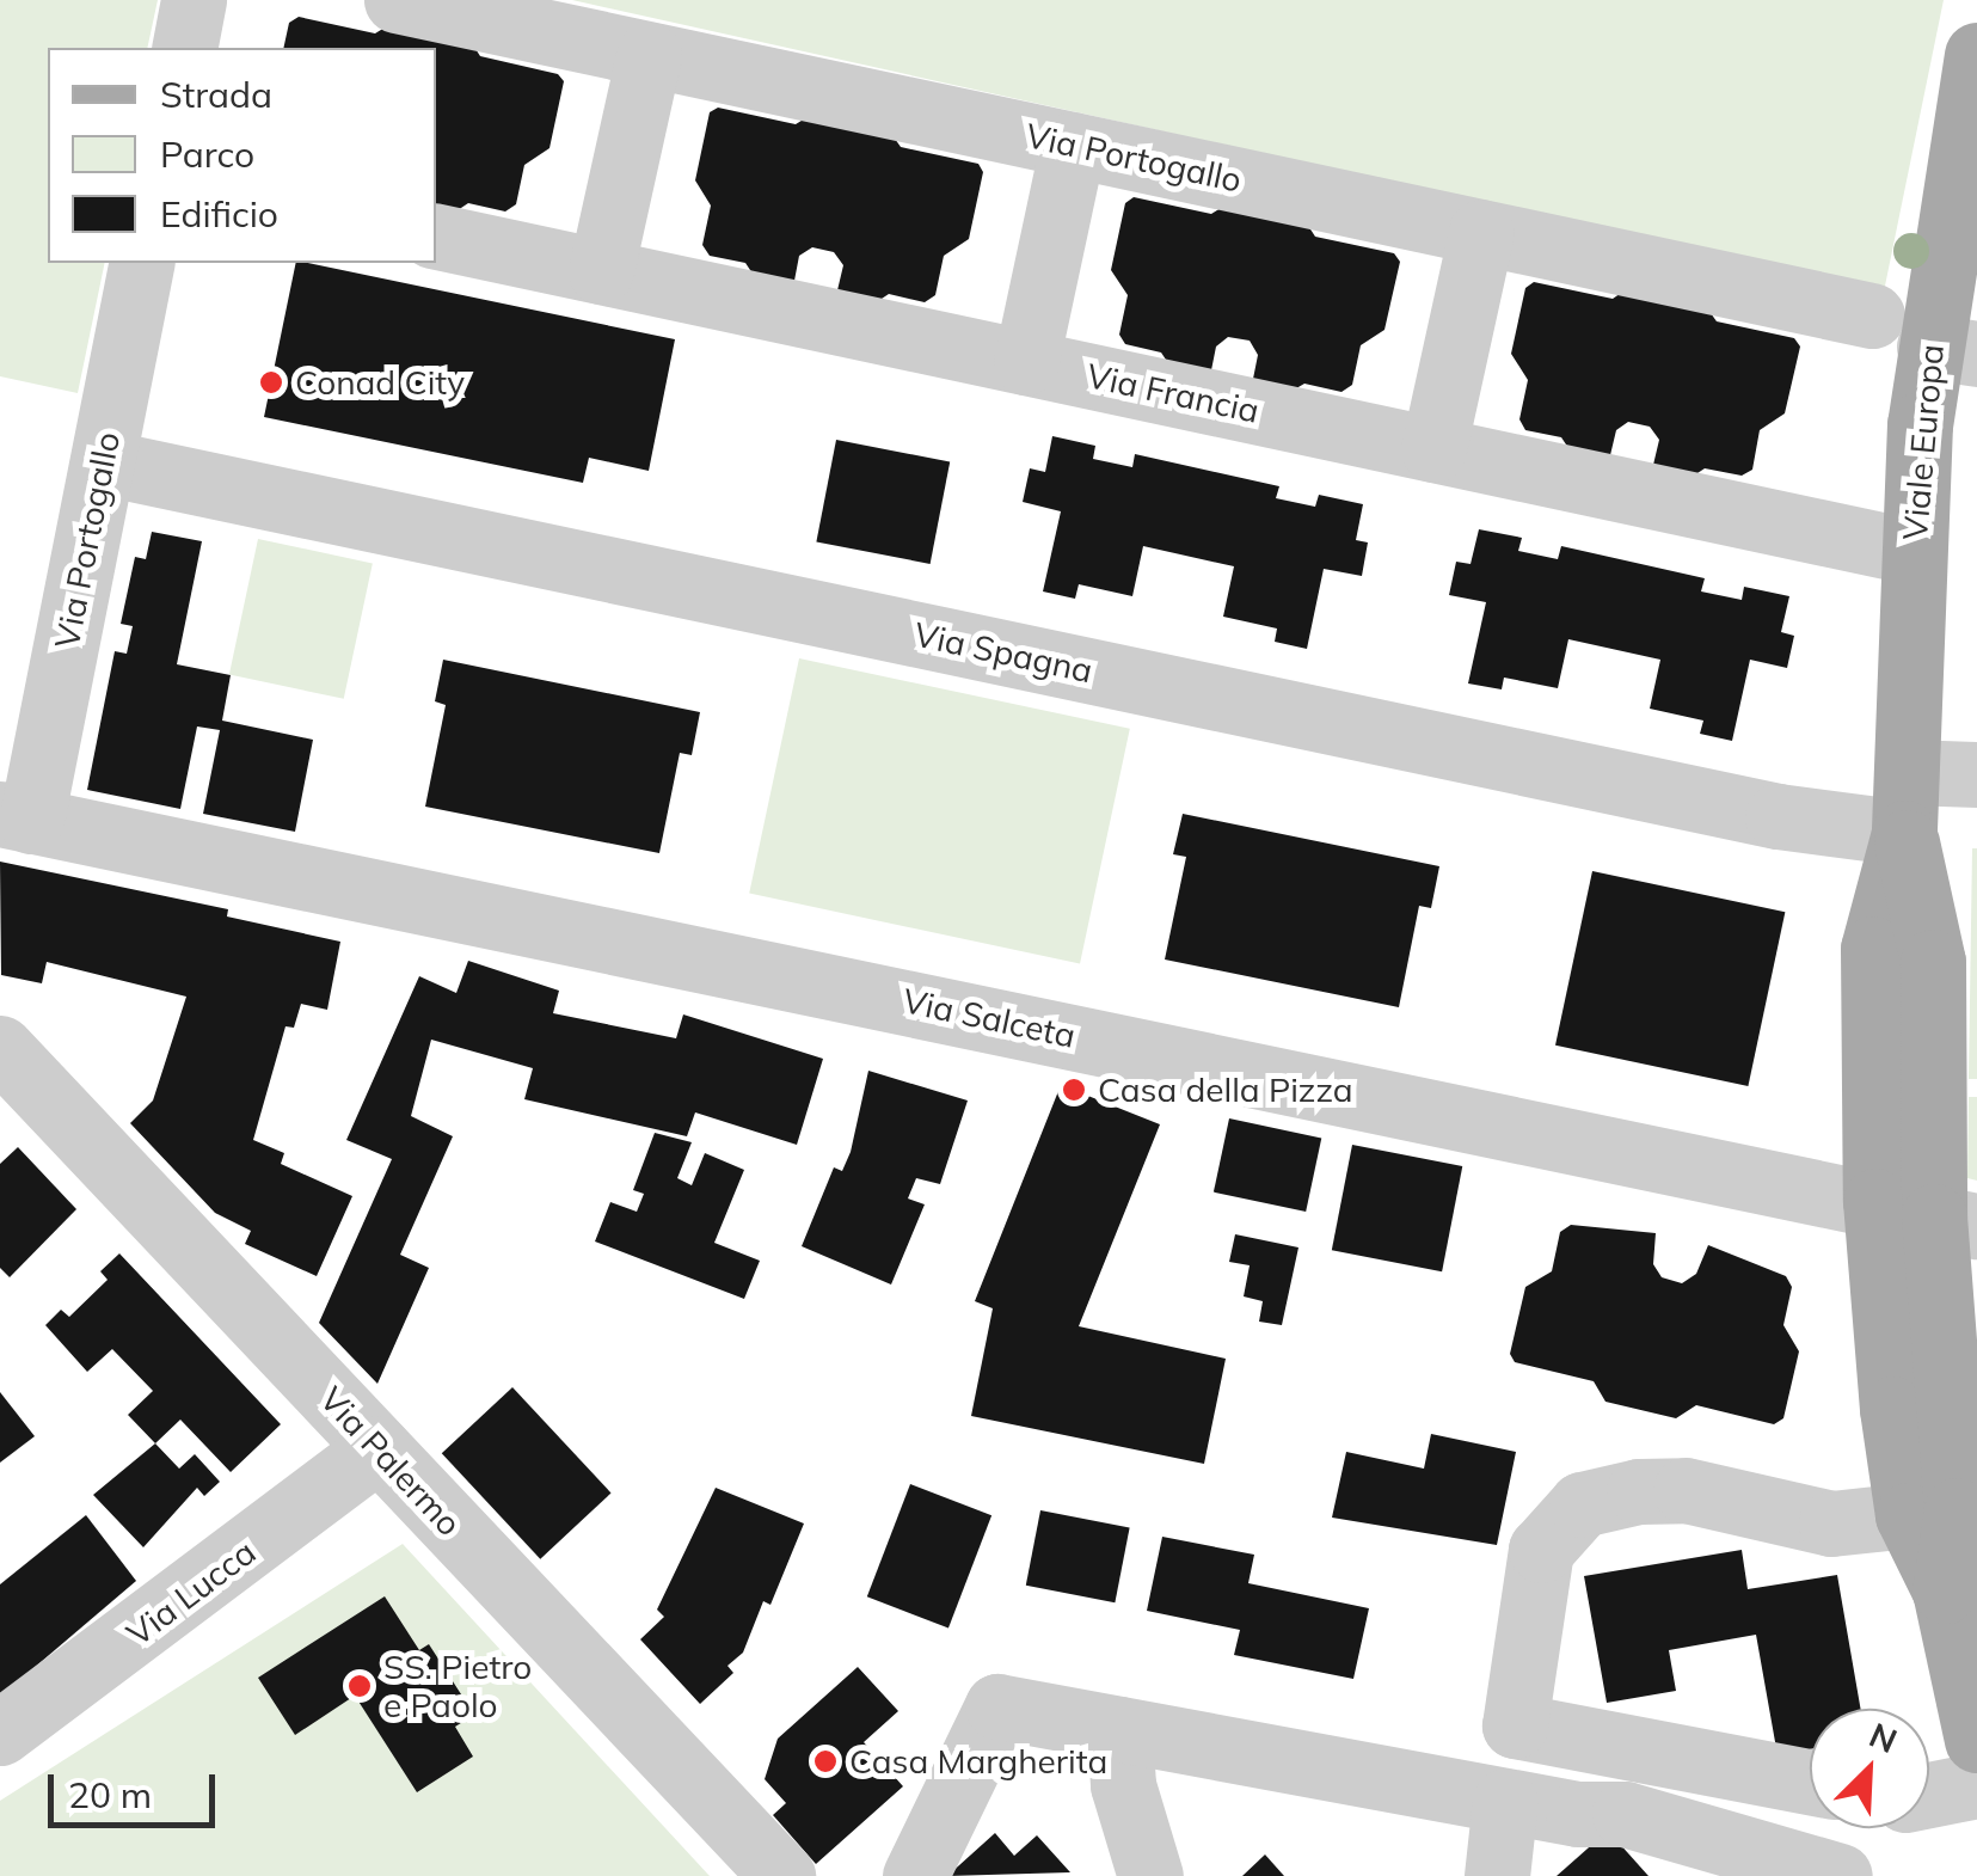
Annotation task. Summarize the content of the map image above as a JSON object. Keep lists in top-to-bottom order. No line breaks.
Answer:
{"streets":{"main road":["Viale Europa"],"street":["Via Portogallo","Via Francia","Via Spagna","Via Salceta","Via Palermo","Via Lucca"]},"crossings":[["Via Portogallo","Via Spagna"],["Via Portogallo","Via Salceta"],["Via Francia","Viale Europa"],["Viale Europa","Via Spagna"],["Viale Europa","Via Salceta"],["Via Palermo","Via Lucca"]],"places":["Conad City","Casa della Pizza","SS. Pietro e Paolo","Casa Margherita"],"legend":["Strada","Parco","Edificio"],"scale_bar":"20 m","north":"top right"}
